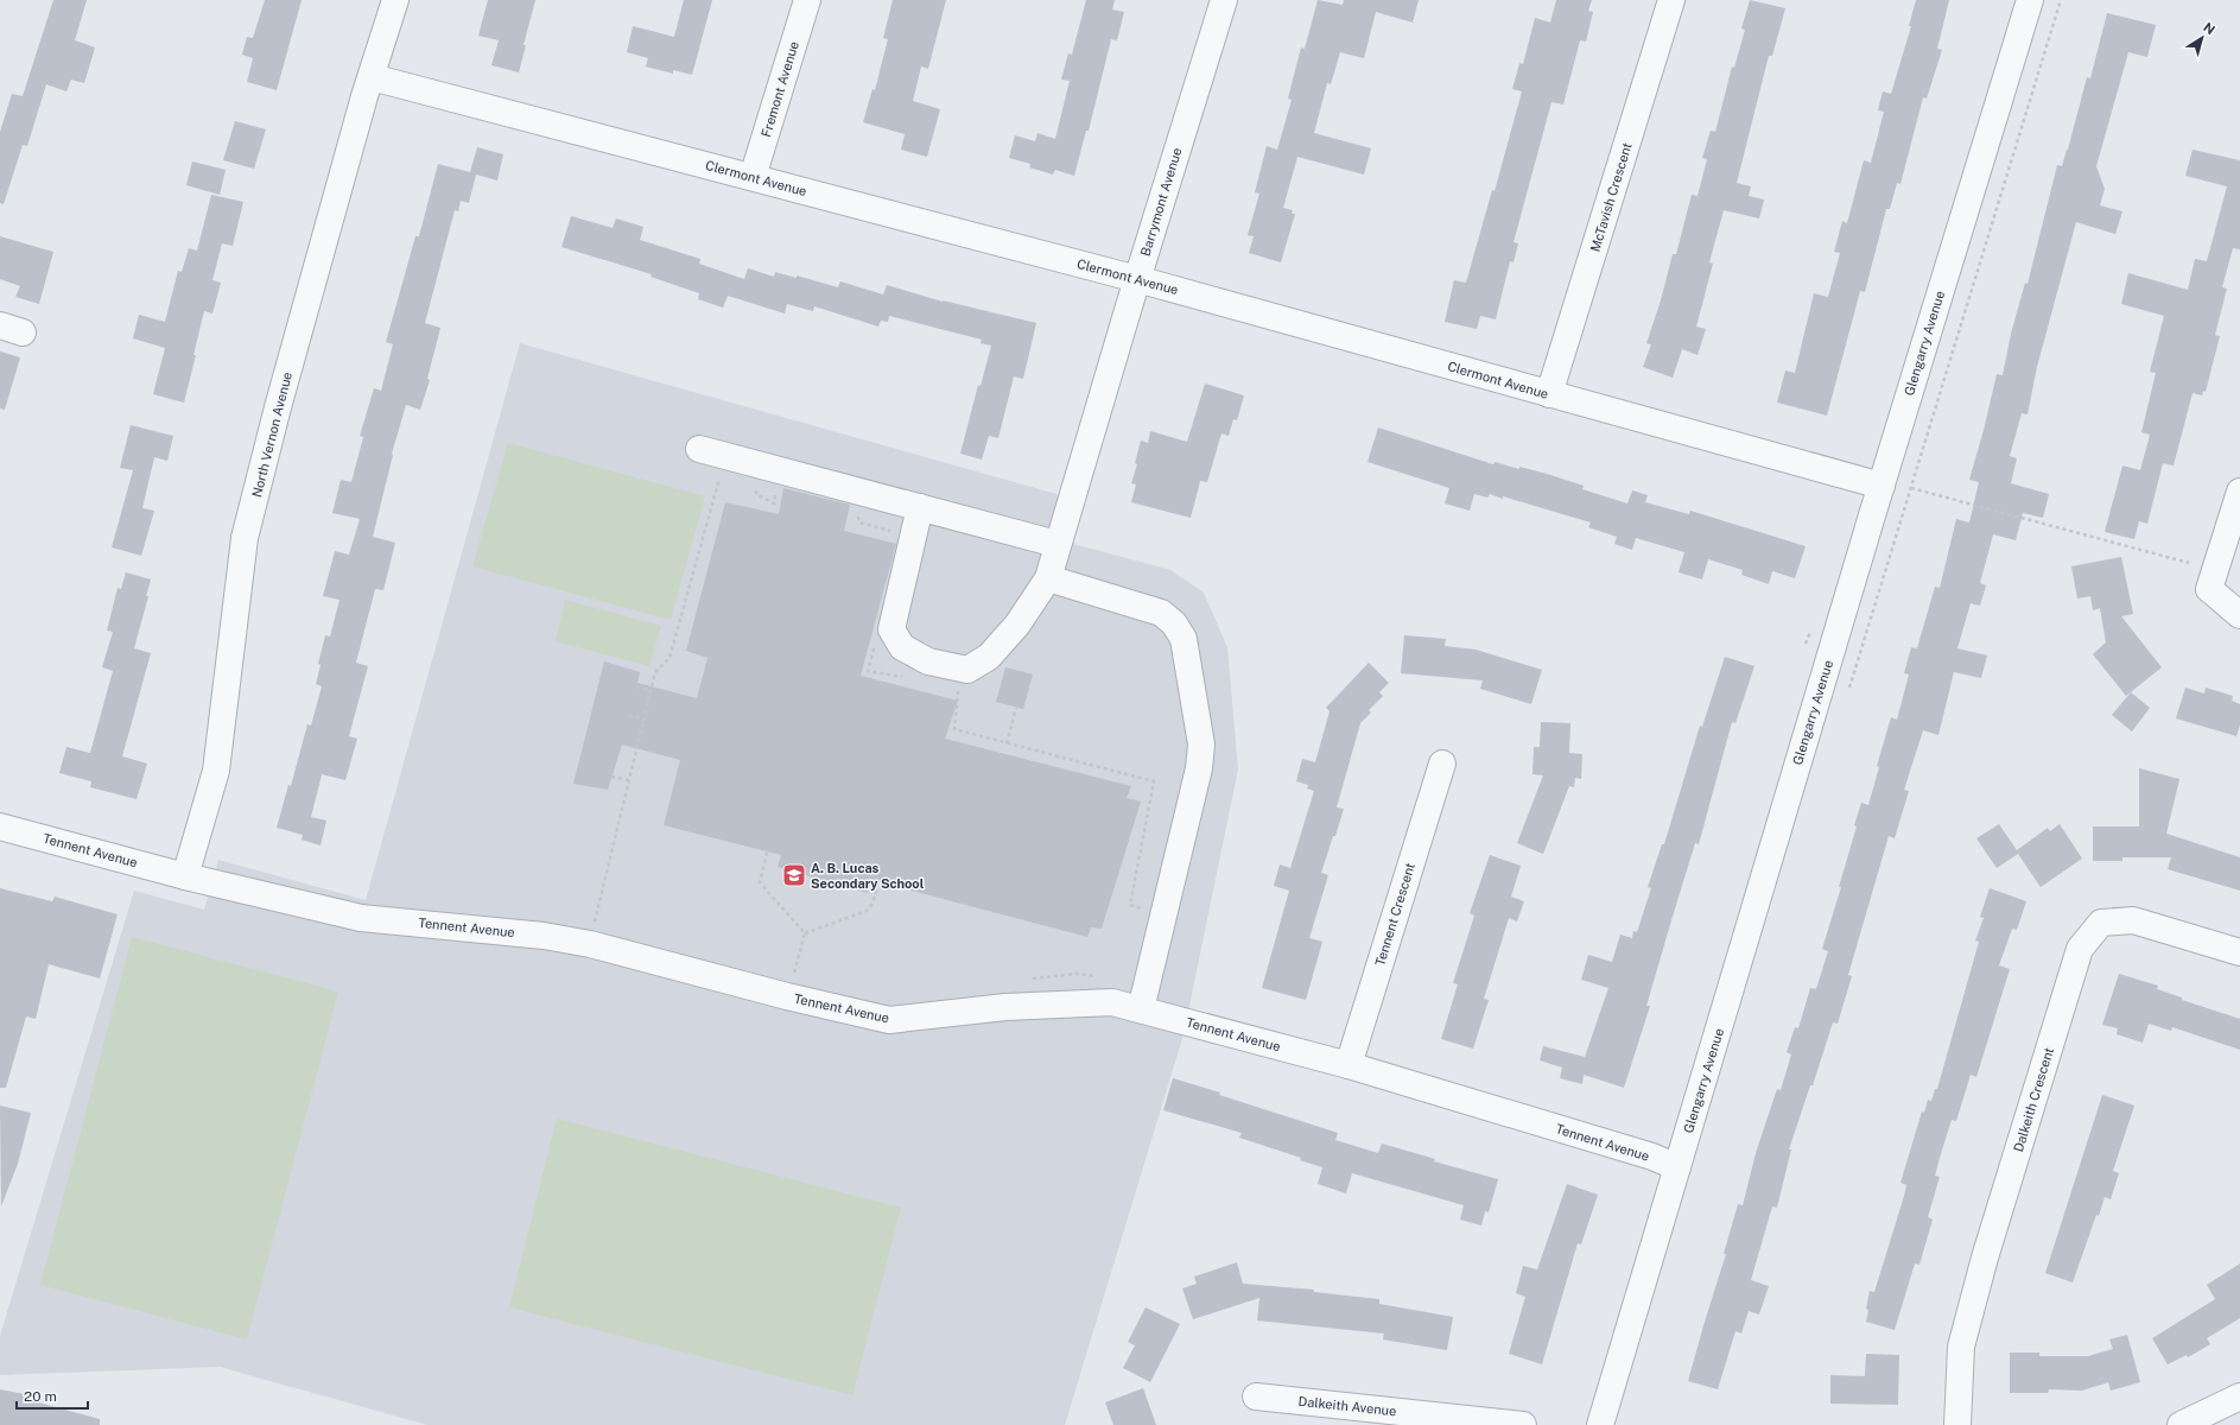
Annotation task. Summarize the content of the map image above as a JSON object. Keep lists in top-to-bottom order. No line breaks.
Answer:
{"streets":{"street":["Fremont Avenue","Clermont Avenue","McTavish Crescent","Barrymont Avenue","Glengarry Avenue","North Vernon Avenue","Tennent Avenue","Tennent Crescent","Dalkeith Crescent","Dalkeith Avenue"]},"crossings":[["Fremont Avenue","Clermont Avenue"],["Clermont Avenue","McTavish Crescent"],["Clermont Avenue","Barrymont Avenue"],["Clermont Avenue","Glengarry Avenue"],["Clermont Avenue","North Vernon Avenue"],["Glengarry Avenue","Tennent Avenue"],["North Vernon Avenue","Tennent Avenue"],["Tennent Avenue","Tennent Crescent"]],"places":{"school or university":["A. B. Lucas Secondary School"]},"scale_bar":"20 m","north":"top right"}
